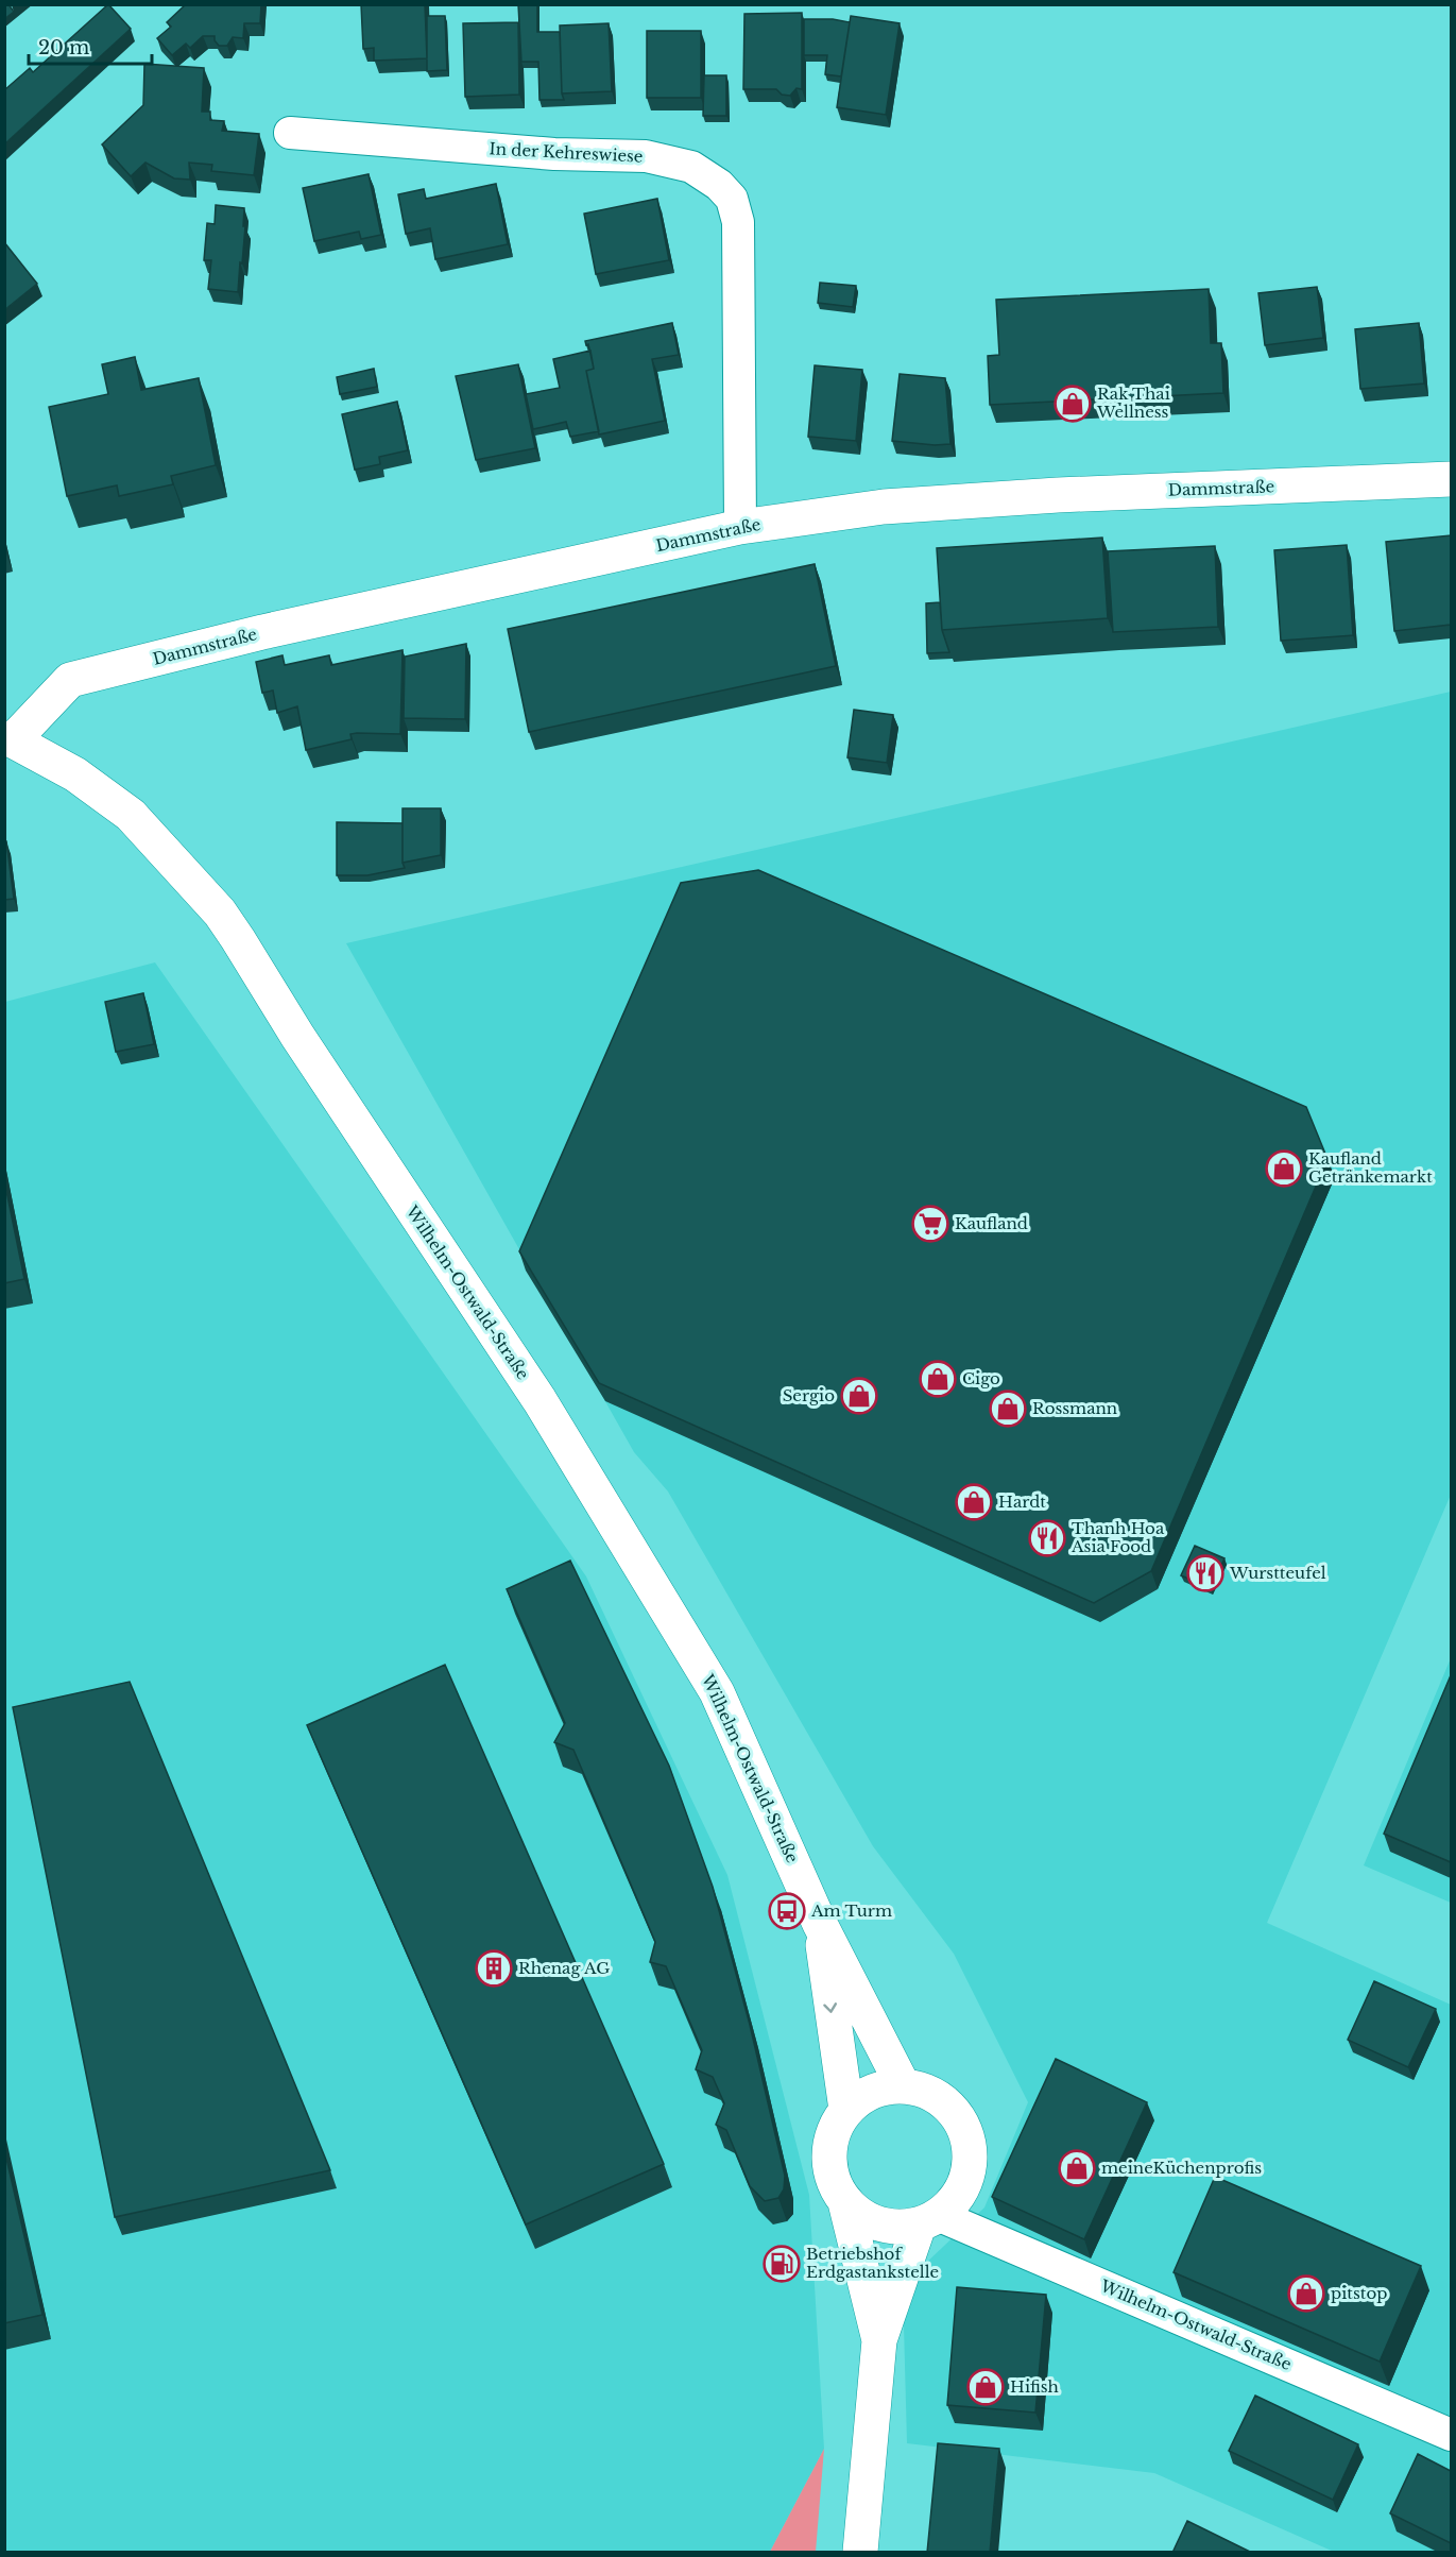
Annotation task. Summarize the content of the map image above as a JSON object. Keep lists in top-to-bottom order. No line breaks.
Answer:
{"streets":{"street":["In der Kehreswiese","Dammstraße","Wilhelm-Ostwald-Straße"]},"crossings":[["In der Kehreswiese","Dammstraße"],["Dammstraße","Wilhelm-Ostwald-Straße"]],"places":{"shop":["Rak Thai Wellness","Kaufland Getränkemarkt","Cigo","Sergio","Rossmann","Hardt","meineKüchenprofis","pitstop","Hifish"],"supermarket":["Kaufland"],"restaurant":["Thanh Hoa Asia Food","Wurstteufel"],"bus stop":["Am Turm"],"building":["Rhenag AG"],"fuel station":["Betriebshof Erdgastankstelle"]},"scale_bar":"20 m"}
